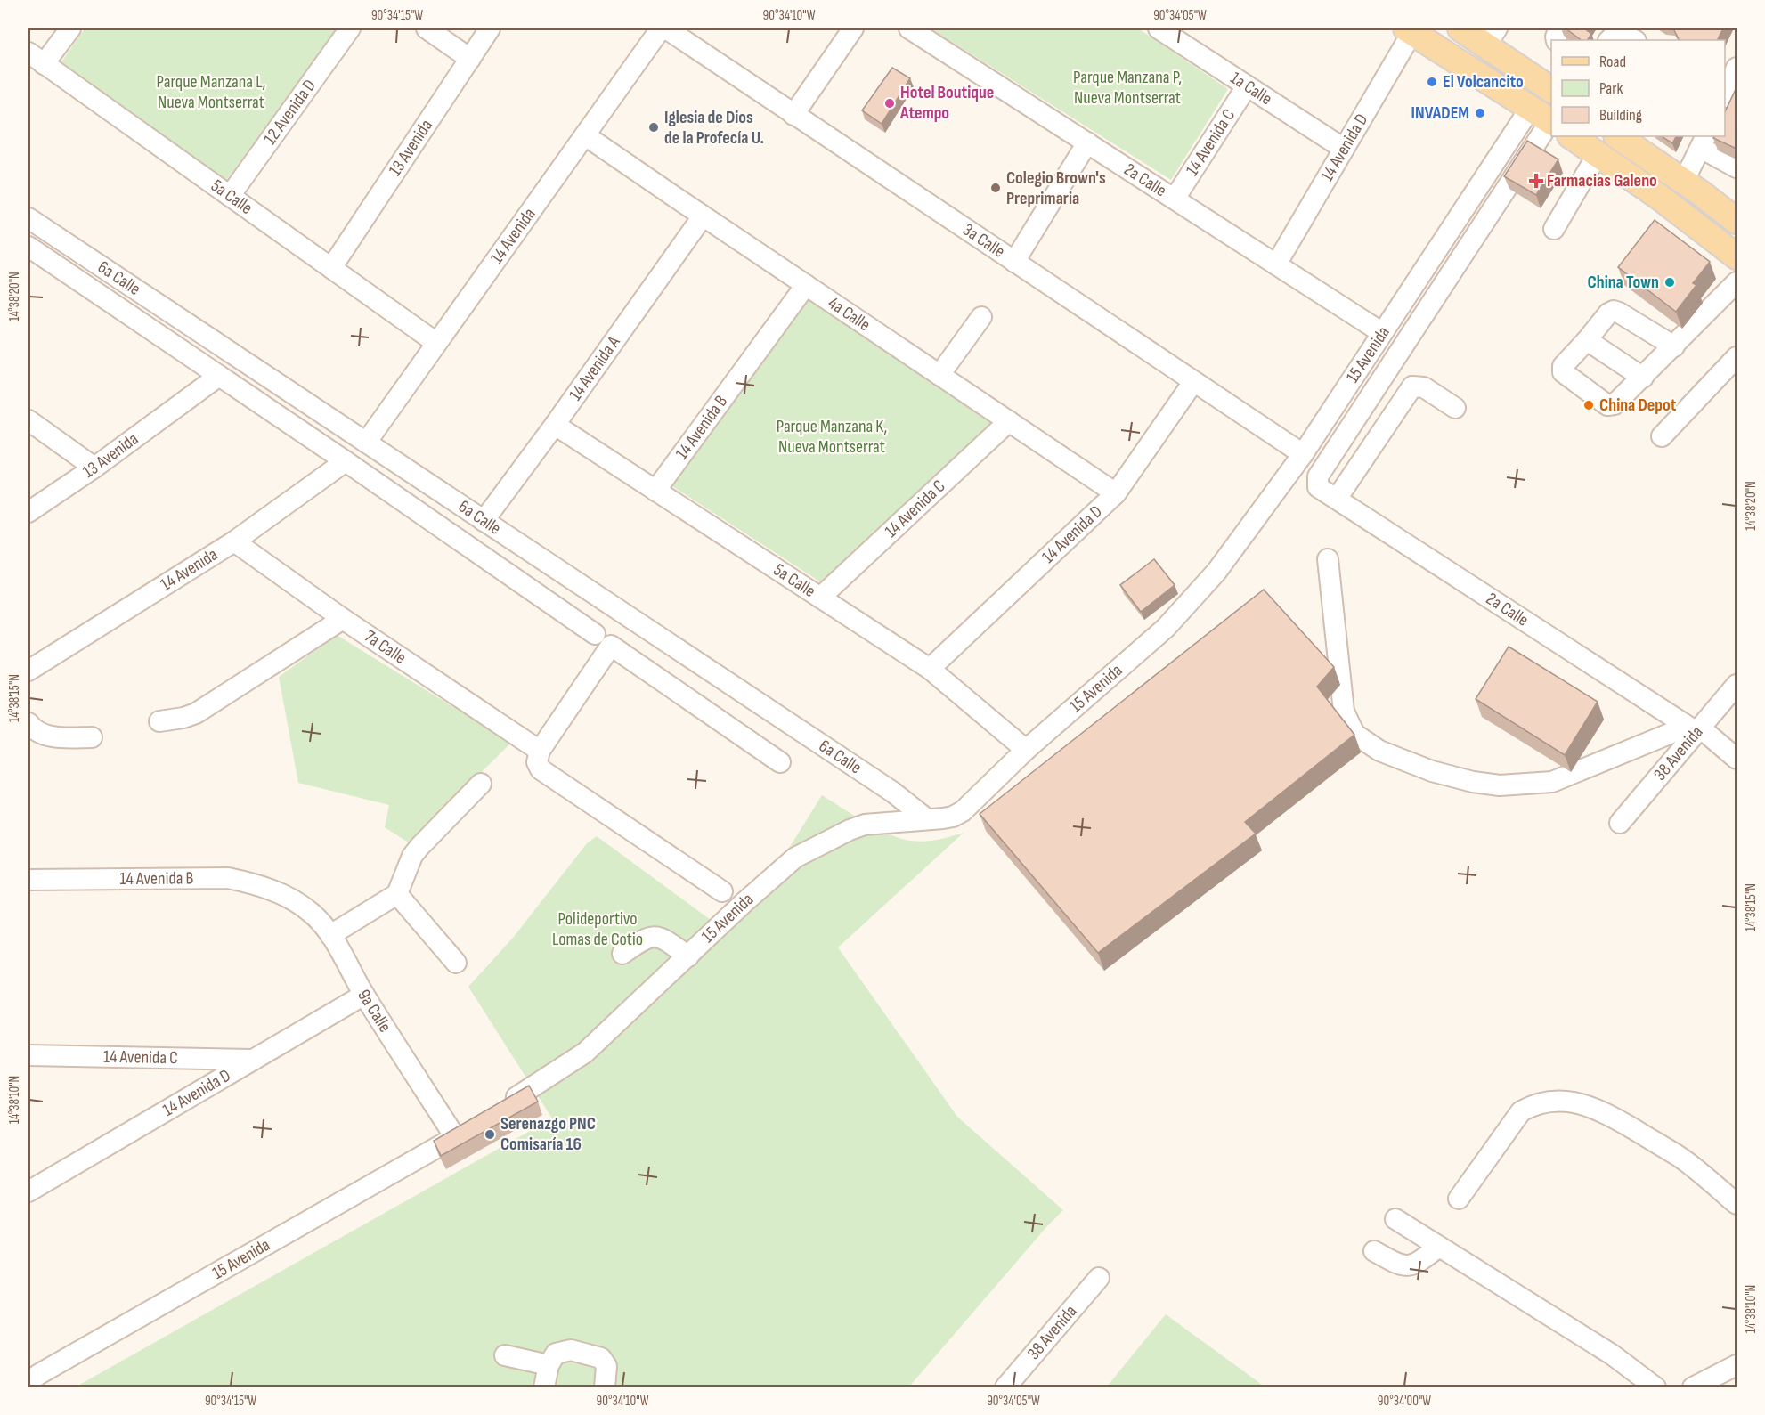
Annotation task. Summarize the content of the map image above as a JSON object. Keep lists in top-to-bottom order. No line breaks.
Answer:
{"streets":{"street":["1a Calle","12 Avenida D","14 Avenida C","14 Avenida D","13 Avenida","2a Calle","5a Calle","14 Avenida","3a Calle","6a Calle","4a Calle","15 Avenida","14 Avenida A","14 Avenida B","7a Calle","38 Avenida","9a Calle"]},"crossings":[["1a Calle","14 Avenida C"],["1a Calle","14 Avenida D"],["12 Avenida D","5a Calle"],["14 Avenida C","14 Avenida D"],["14 Avenida C","2a Calle"],["14 Avenida C","5a Calle"],["14 Avenida C","4a Calle"],["14 Avenida D","2a Calle"],["14 Avenida D","5a Calle"],["14 Avenida D","3a Calle"],["14 Avenida D","4a Calle"],["14 Avenida D","9a Calle"],["13 Avenida","5a Calle"],["13 Avenida","6a Calle"],["2a Calle","15 Avenida"],["2a Calle","38 Avenida"],["5a Calle","14 Avenida"],["5a Calle","15 Avenida"],["5a Calle","14 Avenida A"],["5a Calle","14 Avenida B"],["14 Avenida","6a Calle"],["14 Avenida","4a Calle"],["14 Avenida","7a Calle"],["3a Calle","15 Avenida"],["6a Calle","15 Avenida"],["6a Calle","14 Avenida A"],["4a Calle","14 Avenida A"],["4a Calle","14 Avenida B"],["15 Avenida","9a Calle"],["14 Avenida B","9a Calle"]],"parks":["Parque Manzana P, Nueva Montserrat","Parque Manzana L, Nueva Montserrat","Parque Manzana K, Nueva Montserrat","Polideportivo Lomas de Cotio"],"places":{"other":["El Volcancito","Hotel Boutique Atempo","INVADEM","Iglesia de Dios de la Profecía U.","Colegio Brown's Preprimaria","China Town","China Depot","Serenazgo PNC Comisaría 16"],"health":["Farmacias Galeno"]},"legend":["Road","Park","Building"],"coordinates":["90°34'15\"W","90°34'10\"W","90°34'05\"W","14°38'20\"N","14°38'15\"N","14°38'10\"N","90°34'00\"W"]}
